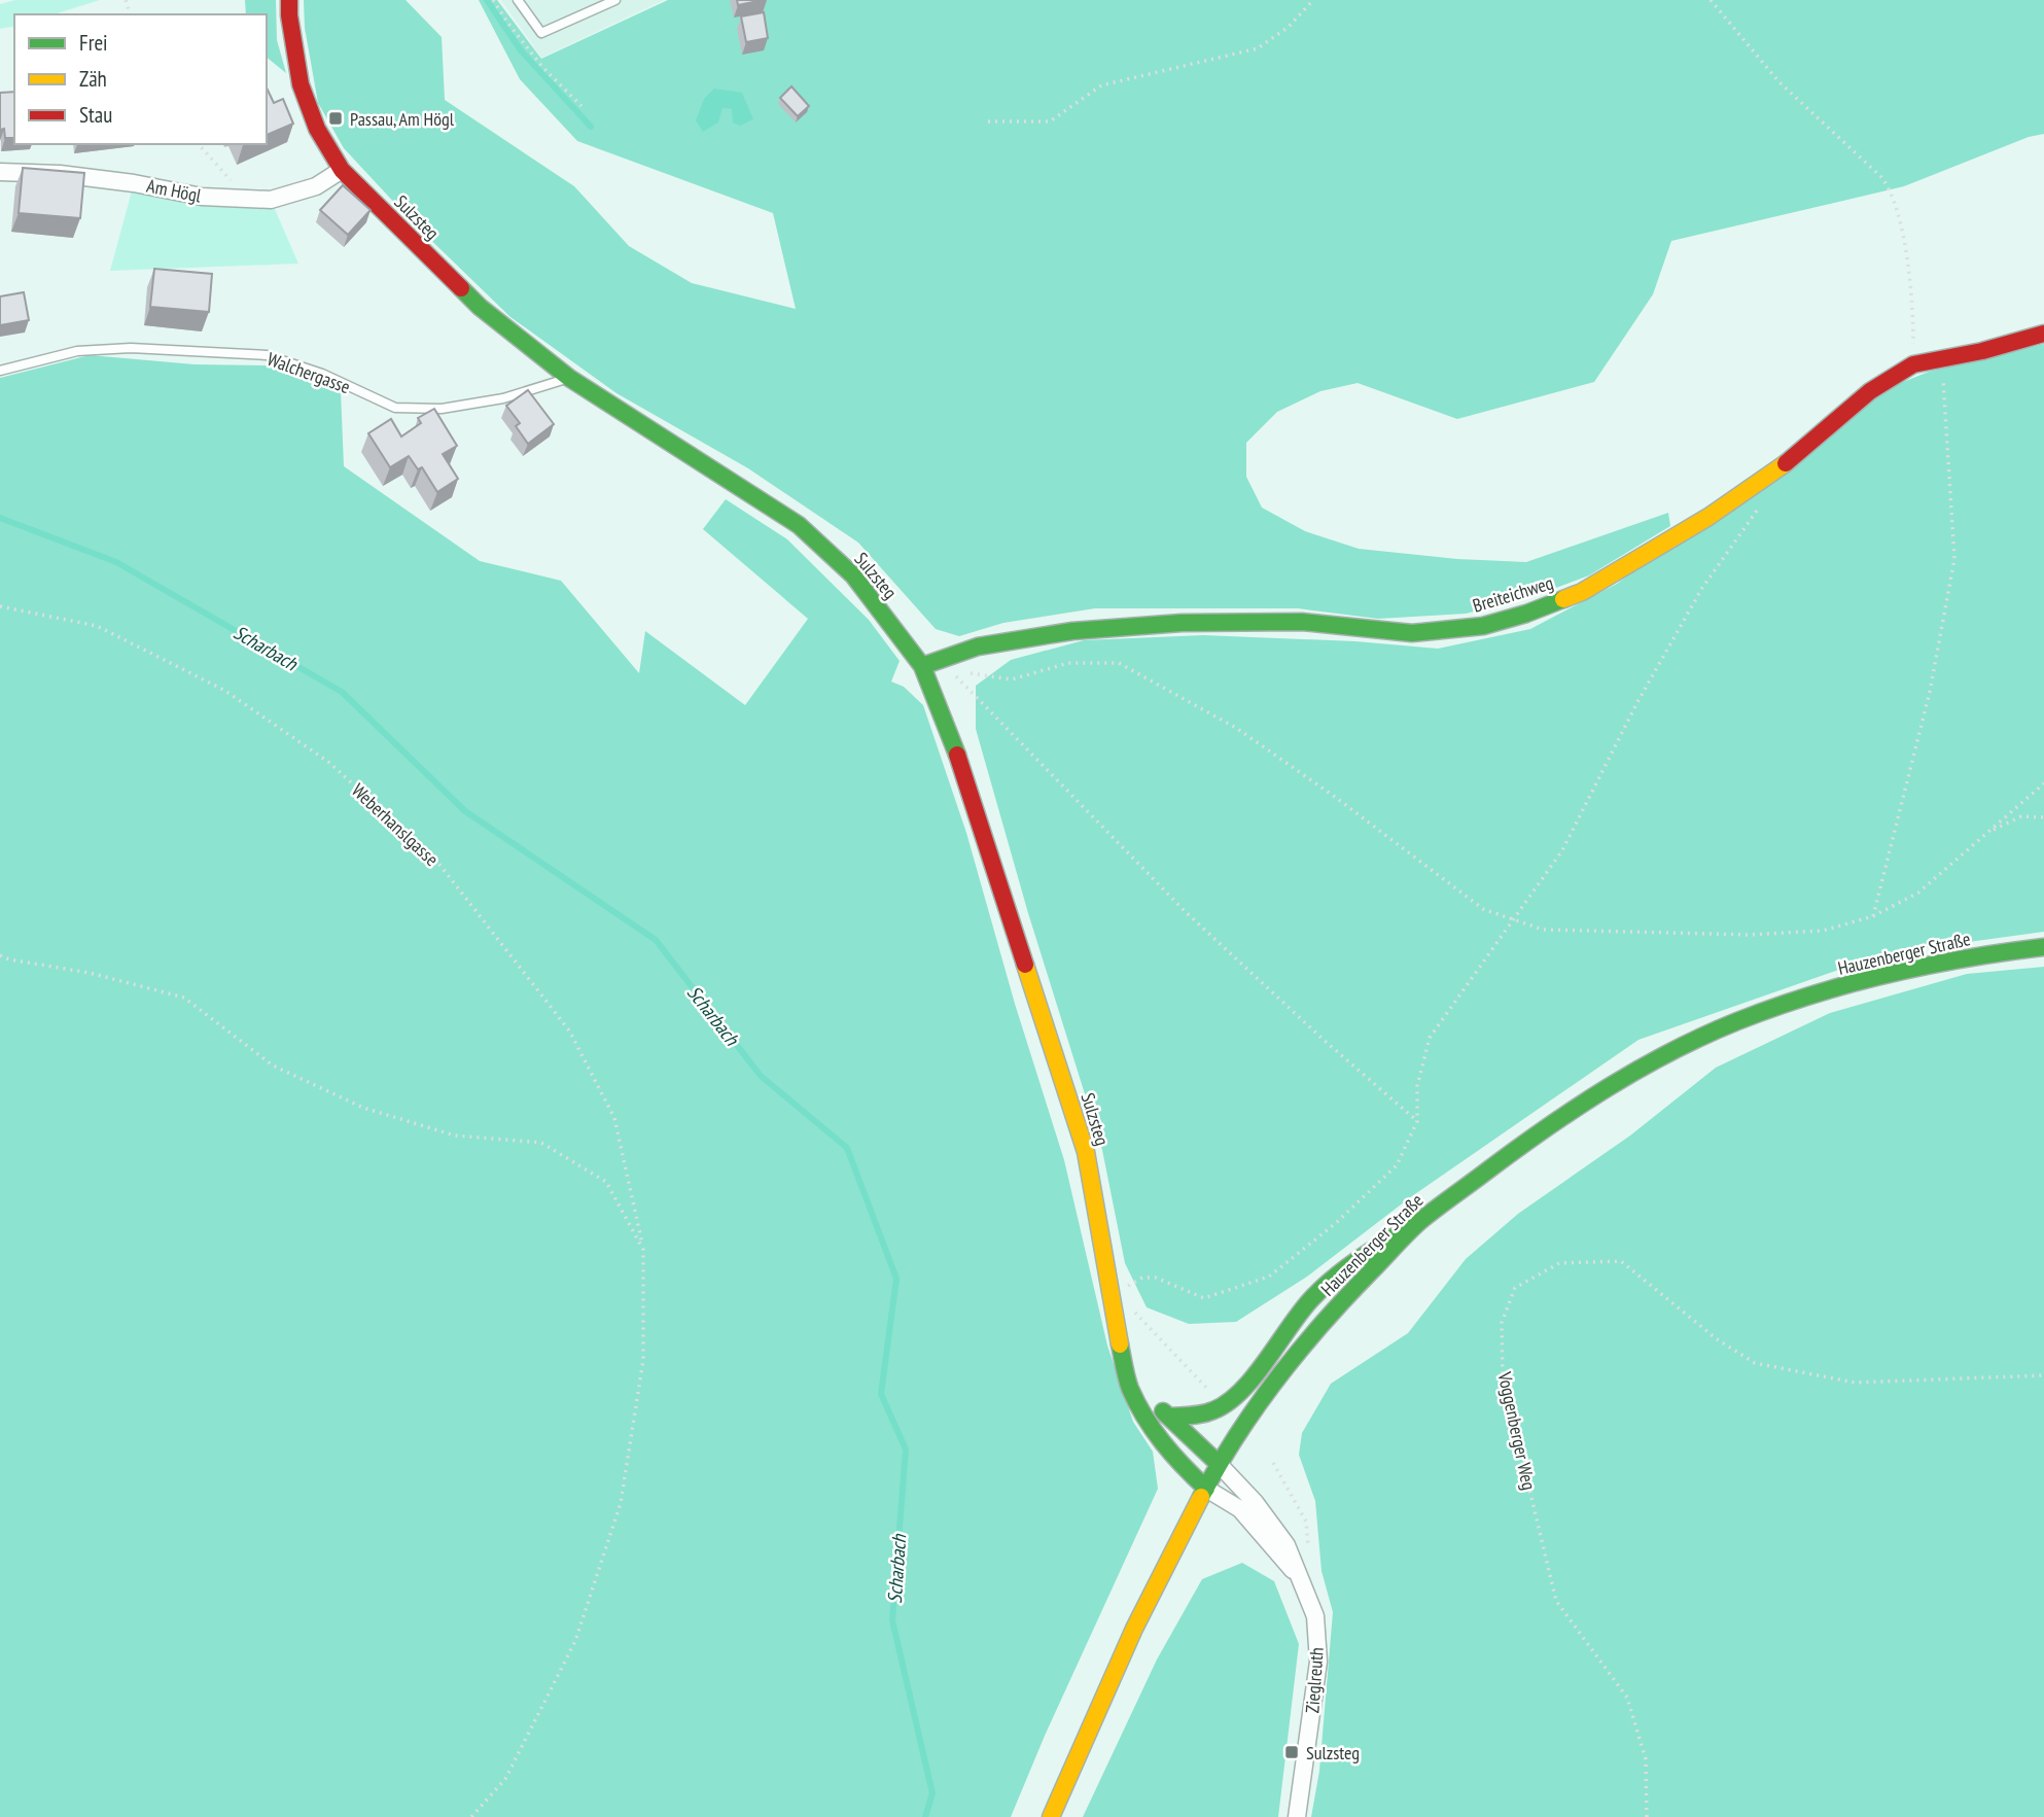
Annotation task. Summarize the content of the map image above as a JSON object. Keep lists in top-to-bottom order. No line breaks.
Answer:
{"streets":{"street":["Am Högl","Sulzsteg","Breiteichweg","Hauzenberger Straße","Zieglreuth"],"lane":["Walchergasse"],"path":["Weberhanslgasse","Voggenberger Weg"]},"crossings":[["Am Högl","Sulzsteg"],["Sulzsteg","Walchergasse"],["Sulzsteg","Breiteichweg"],["Sulzsteg","Hauzenberger Straße"],["Sulzsteg","Zieglreuth"],["Hauzenberger Straße","Zieglreuth"]],"water":["Scharbach"],"places":{"transit":["Passau, Am Högl","Sulzsteg"]},"legend":["Frei","Zäh","Stau"]}
